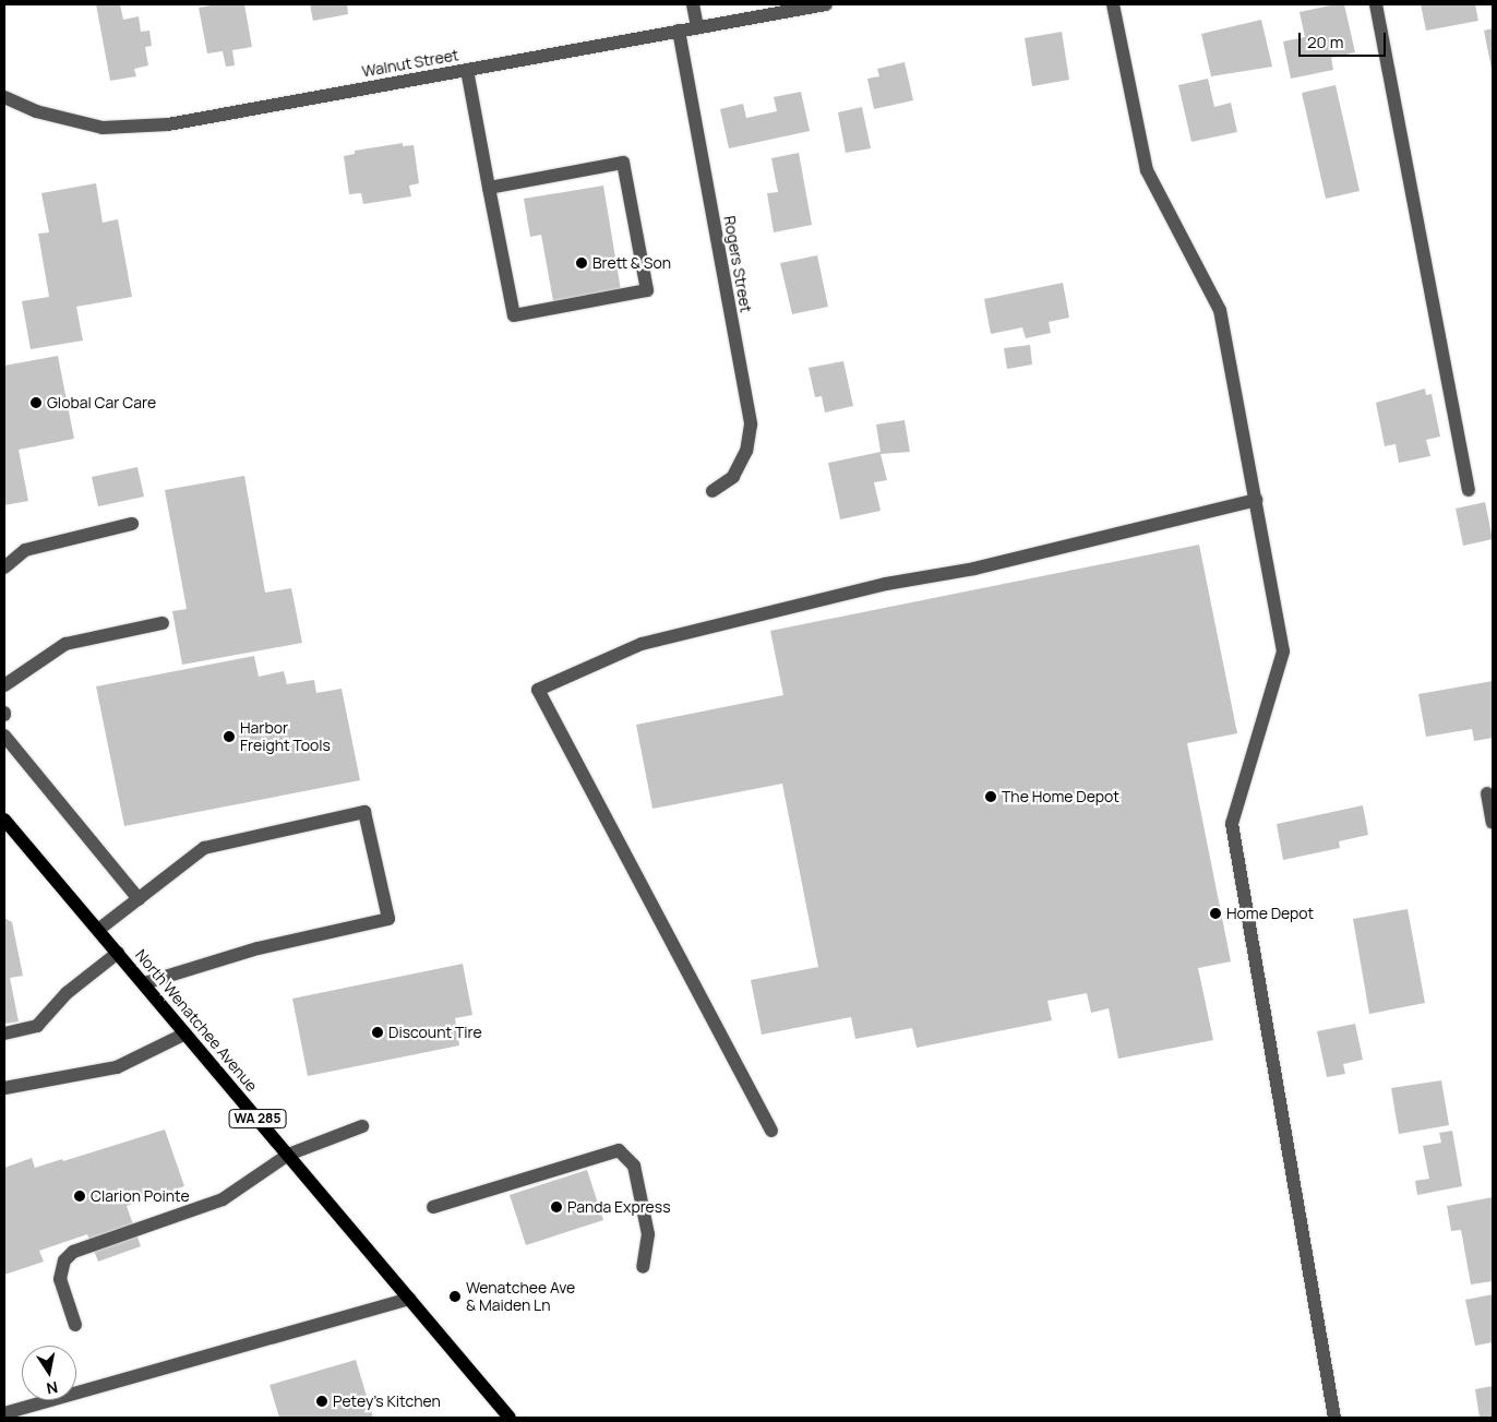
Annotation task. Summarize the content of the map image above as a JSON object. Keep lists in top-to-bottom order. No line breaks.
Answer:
{"streets":{"main road":["North Wenatchee Avenue","WA 285"],"street":["Walnut Street","Rogers Street"]},"crossings":[["Walnut Street","Rogers Street"]],"places":["Brett & Son","Global Car Care","Harbor Freight Tools","The Home Depot","Home Depot","Discount Tire","Clarion Pointe","Panda Express","Wenatchee Ave & Maiden Ln","Petey's Kitchen"],"scale_bar":"20 m","north":"bottom"}
